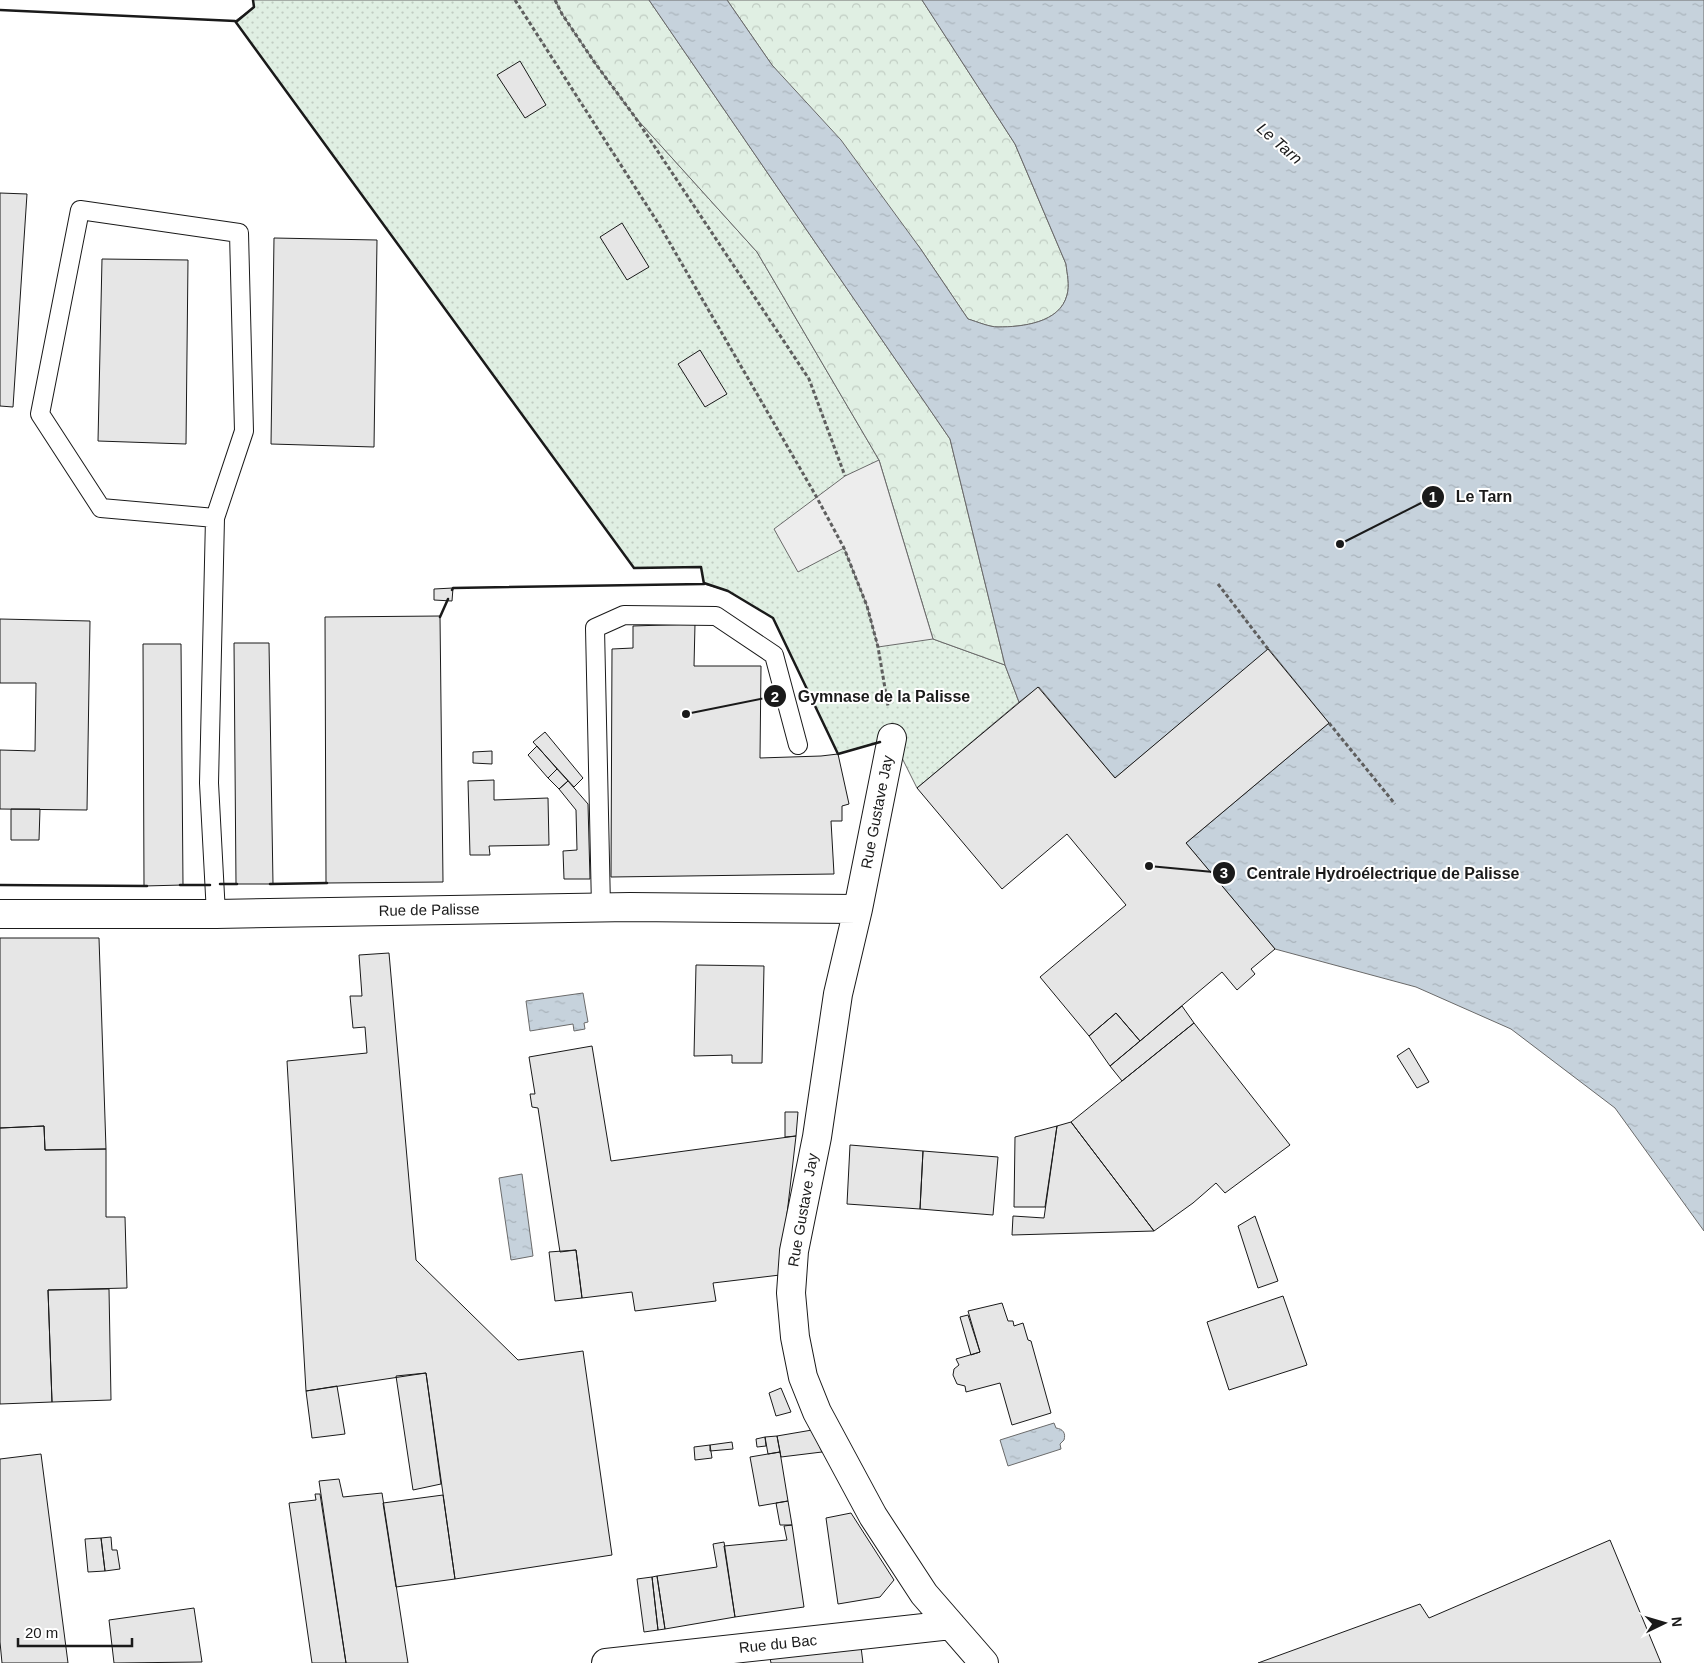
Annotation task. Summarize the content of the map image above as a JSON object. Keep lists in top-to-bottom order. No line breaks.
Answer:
{"streets":{"street":["Rue Gustave Jay","Rue de Palisse","Rue du Bac"]},"crossings":[["Rue Gustave Jay","Rue de Palisse"],["Rue Gustave Jay","Rue du Bac"]],"water":["Le Tarn"],"places":["Le Tarn","Gymnase de la Palisse","Centrale Hydroélectrique de Palisse"],"scale_bar":"20 m","north":"right"}
